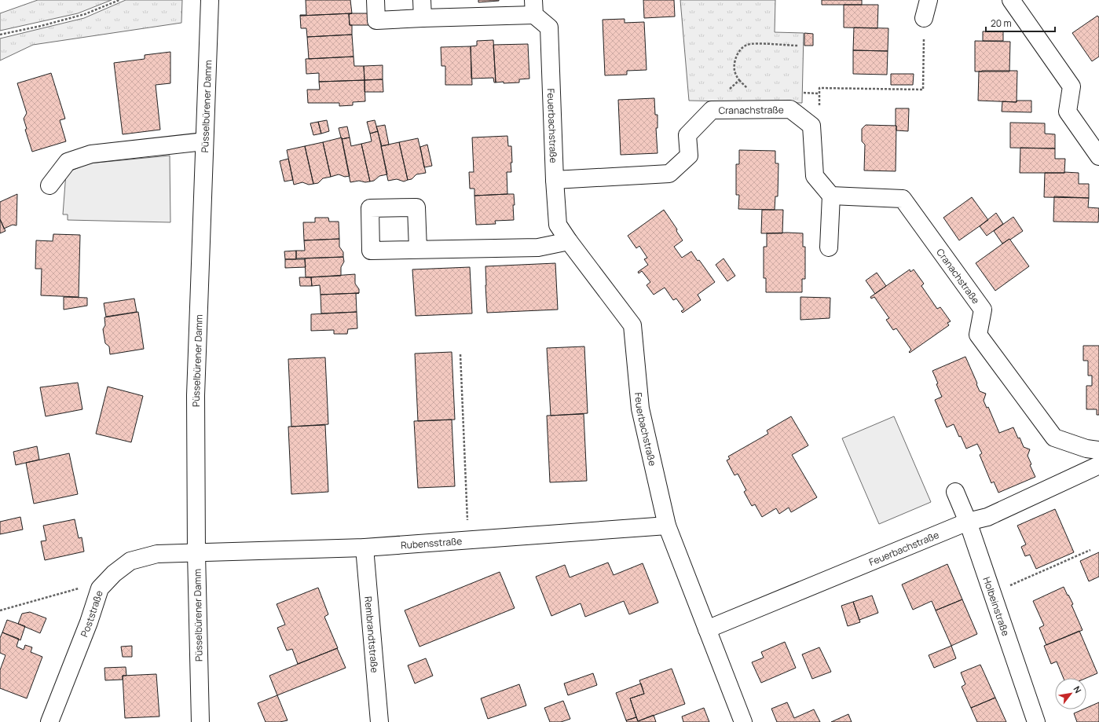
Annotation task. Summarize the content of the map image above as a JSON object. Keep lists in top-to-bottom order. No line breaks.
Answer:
{"streets":{"street":["Püsselbürener Damm","Cranachstraße","Feuerbachstraße","Rubensstraße","Holbeinstraße","Poststraße","Rembrandtstraße"]},"crossings":[["Püsselbürener Damm","Rubensstraße"],["Püsselbürener Damm","Poststraße"],["Cranachstraße","Feuerbachstraße"],["Feuerbachstraße","Rubensstraße"],["Feuerbachstraße","Holbeinstraße"],["Rubensstraße","Poststraße"],["Rubensstraße","Rembrandtstraße"]],"scale_bar":"20 m","north":"top right"}
